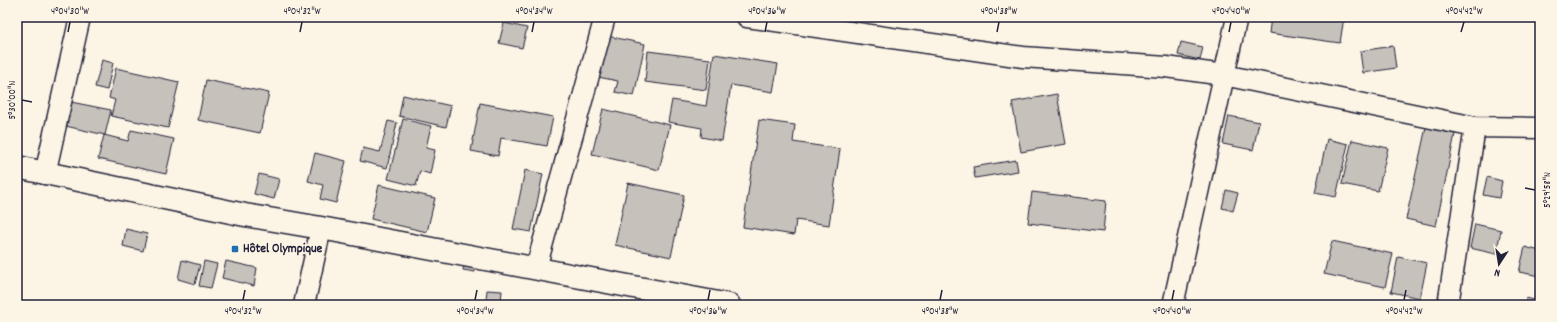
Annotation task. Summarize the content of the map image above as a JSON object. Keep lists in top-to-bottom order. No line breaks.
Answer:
{"places":{"transit":["Hôtel Olympique"]},"north":"bottom","coordinates":["4°04'30\"W","4°04'32\"W","4°04'34\"W","4°04'36\"W","4°04'38\"W","4°04'40\"W","4°04'42\"W","5°30'00\"N","5°29'58\"N"]}
